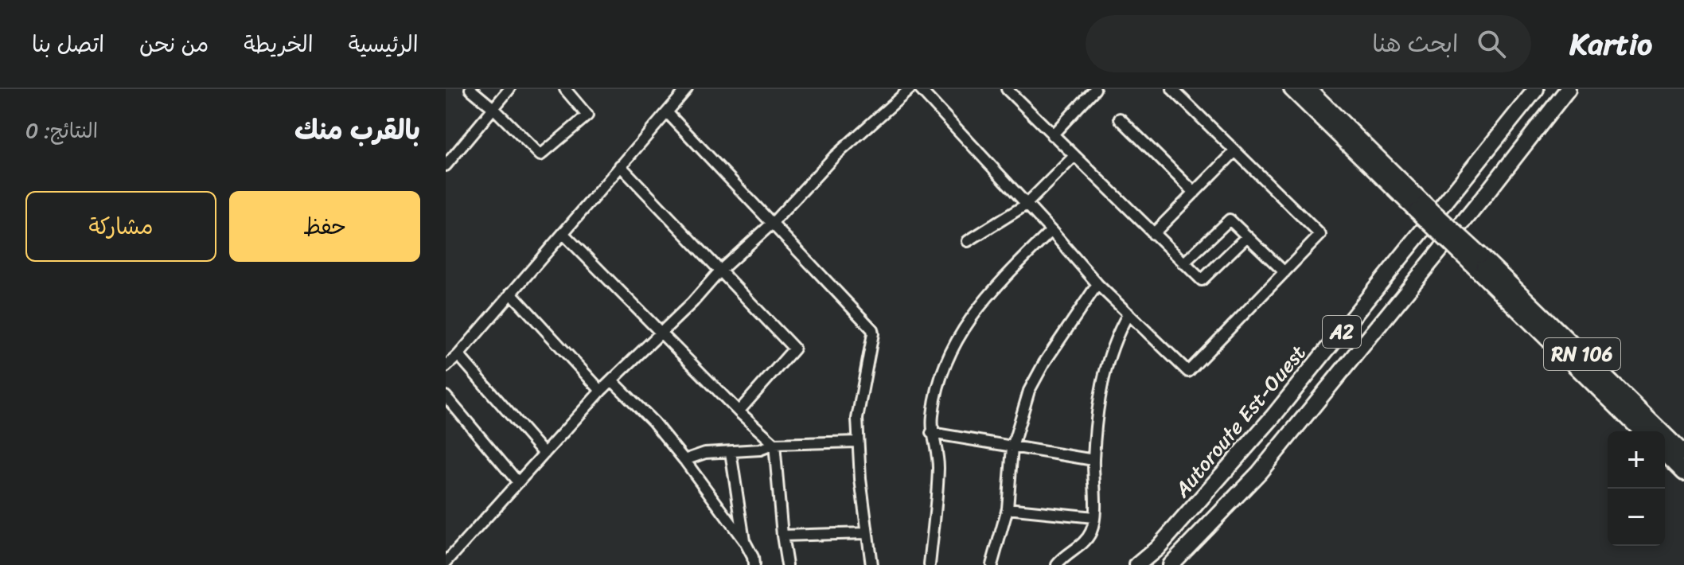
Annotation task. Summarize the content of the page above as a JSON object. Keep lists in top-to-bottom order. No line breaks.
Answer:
{"streets":{"highway":["A2","RN 106","Autoroute Est-Ouest"]},"page":{"header":"Kartio","search":"ابحث هنا","nav":["الرئيسية","الخريطة","من نحن","اتصل بنا"],"heading":["بالقرب منك","النتائج: 0"],"buttons":["حفظ","مشاركة"],"map_buttons":["+","−"]}}
